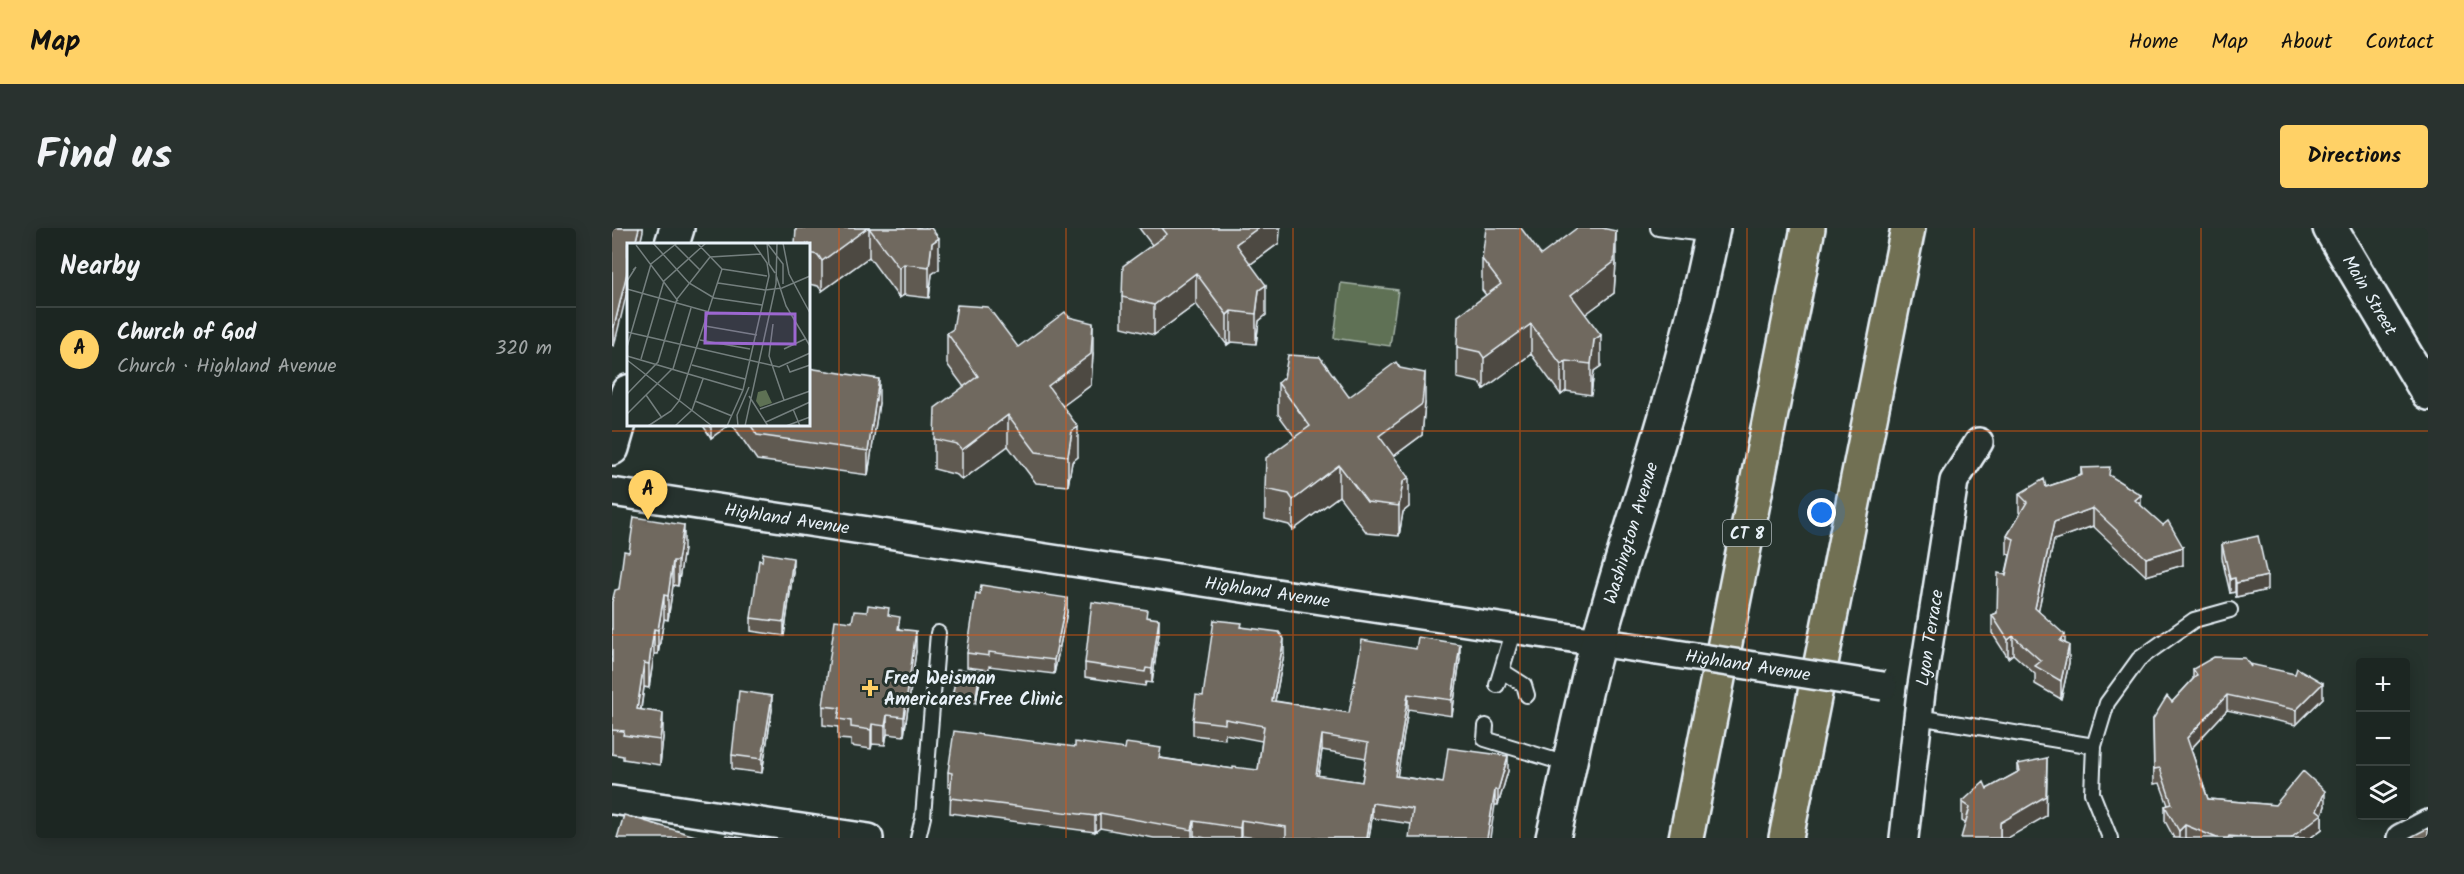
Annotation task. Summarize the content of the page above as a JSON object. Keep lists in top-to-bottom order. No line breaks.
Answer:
{"streets":{"highway":["CT 8"],"main road":["Main Street","Washington Avenue"],"street":["Highland Avenue","Lyon Terrace"]},"crossings":[["Highland Avenue","Washington Avenue"],["Highland Avenue","Lyon Terrace"]],"places":{"health":["Fred Weisman Americares Free Clinic"]},"page":{"header":"Map","nav":["Home","Map","About","Contact"],"title":"Find us","buttons":"Directions","heading":"Nearby","list":[{"mark":"A","name":"Church of God","note":"Church · Highland Avenue","value":"320 m"}],"pins":"A","map_buttons":["+","−"]}}
